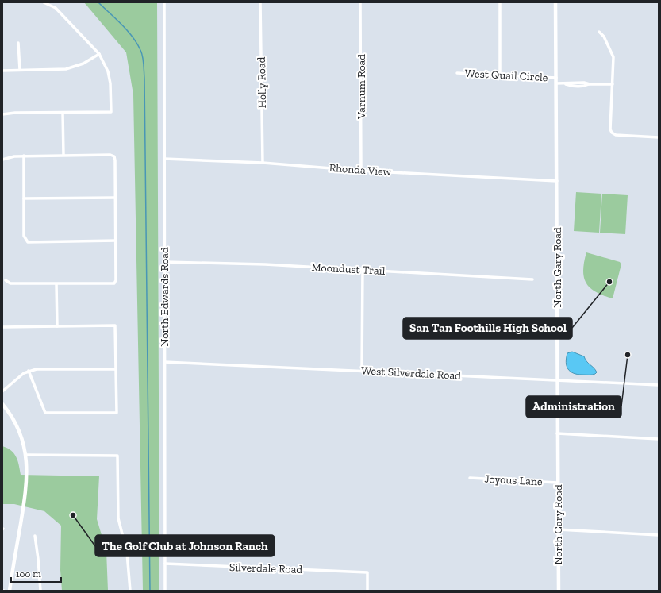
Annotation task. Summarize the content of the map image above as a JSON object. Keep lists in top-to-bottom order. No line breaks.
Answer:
{"streets":{"street":["West Quail Circle","Holly Road","Varnum Road","Rhonda View","North Gary Road","Moondust Trail","North Edwards Road","West Silverdale Road","Joyous Lane","Silverdale Road"]},"crossings":[["West Quail Circle","North Gary Road"],["Holly Road","Rhonda View"],["Varnum Road","Rhonda View"],["Rhonda View","North Gary Road"],["Rhonda View","North Edwards Road"],["North Gary Road","West Silverdale Road"],["North Gary Road","Joyous Lane"],["Moondust Trail","North Edwards Road"],["North Edwards Road","West Silverdale Road"],["North Edwards Road","Silverdale Road"]],"places":["San Tan Foothills High School","Administration","The Golf Club at Johnson Ranch"],"scale_bar":"100 m"}
